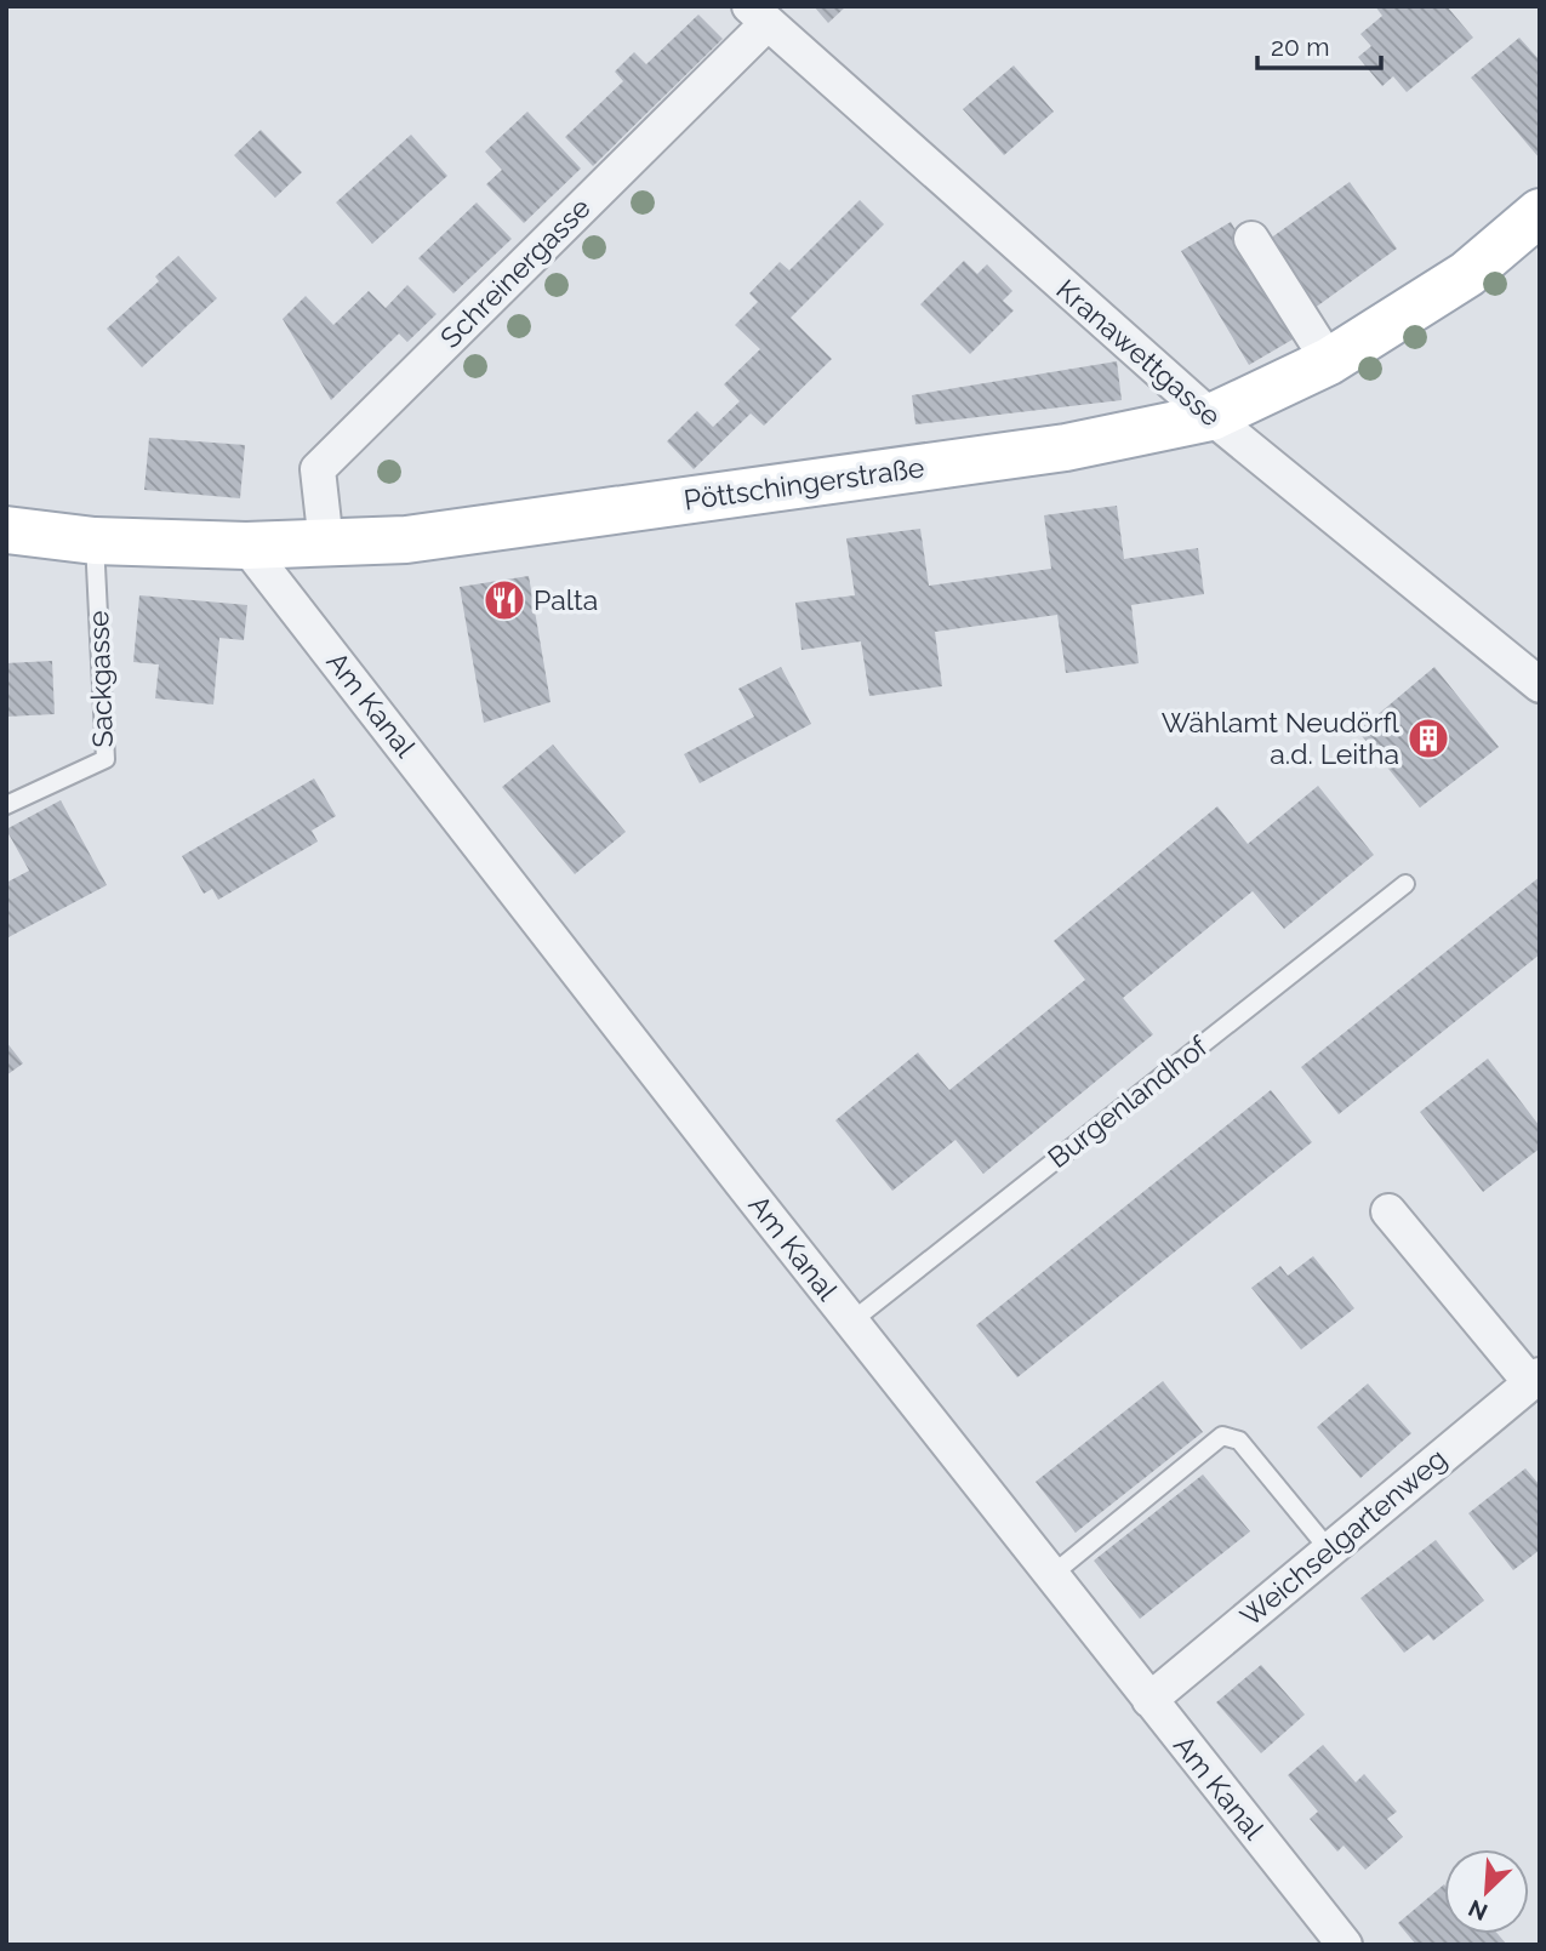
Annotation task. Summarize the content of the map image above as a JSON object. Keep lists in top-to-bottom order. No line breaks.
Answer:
{"streets":{"main road":["Pöttschingerstraße"],"street":["Schreinergasse","Kranawettgasse","Am Kanal","Weichselgartenweg"],"lane":["Sackgasse","Burgenlandhof"]},"crossings":[["Schreinergasse","Kranawettgasse"],["Schreinergasse","Pöttschingerstraße"],["Kranawettgasse","Pöttschingerstraße"],["Pöttschingerstraße","Sackgasse"],["Pöttschingerstraße","Am Kanal"],["Am Kanal","Burgenlandhof"],["Am Kanal","Weichselgartenweg"]],"places":{"restaurant":["Palta"],"building":["Wählamt Neudörfl a.d. Leitha"]},"scale_bar":"20 m","north":"bottom left"}
